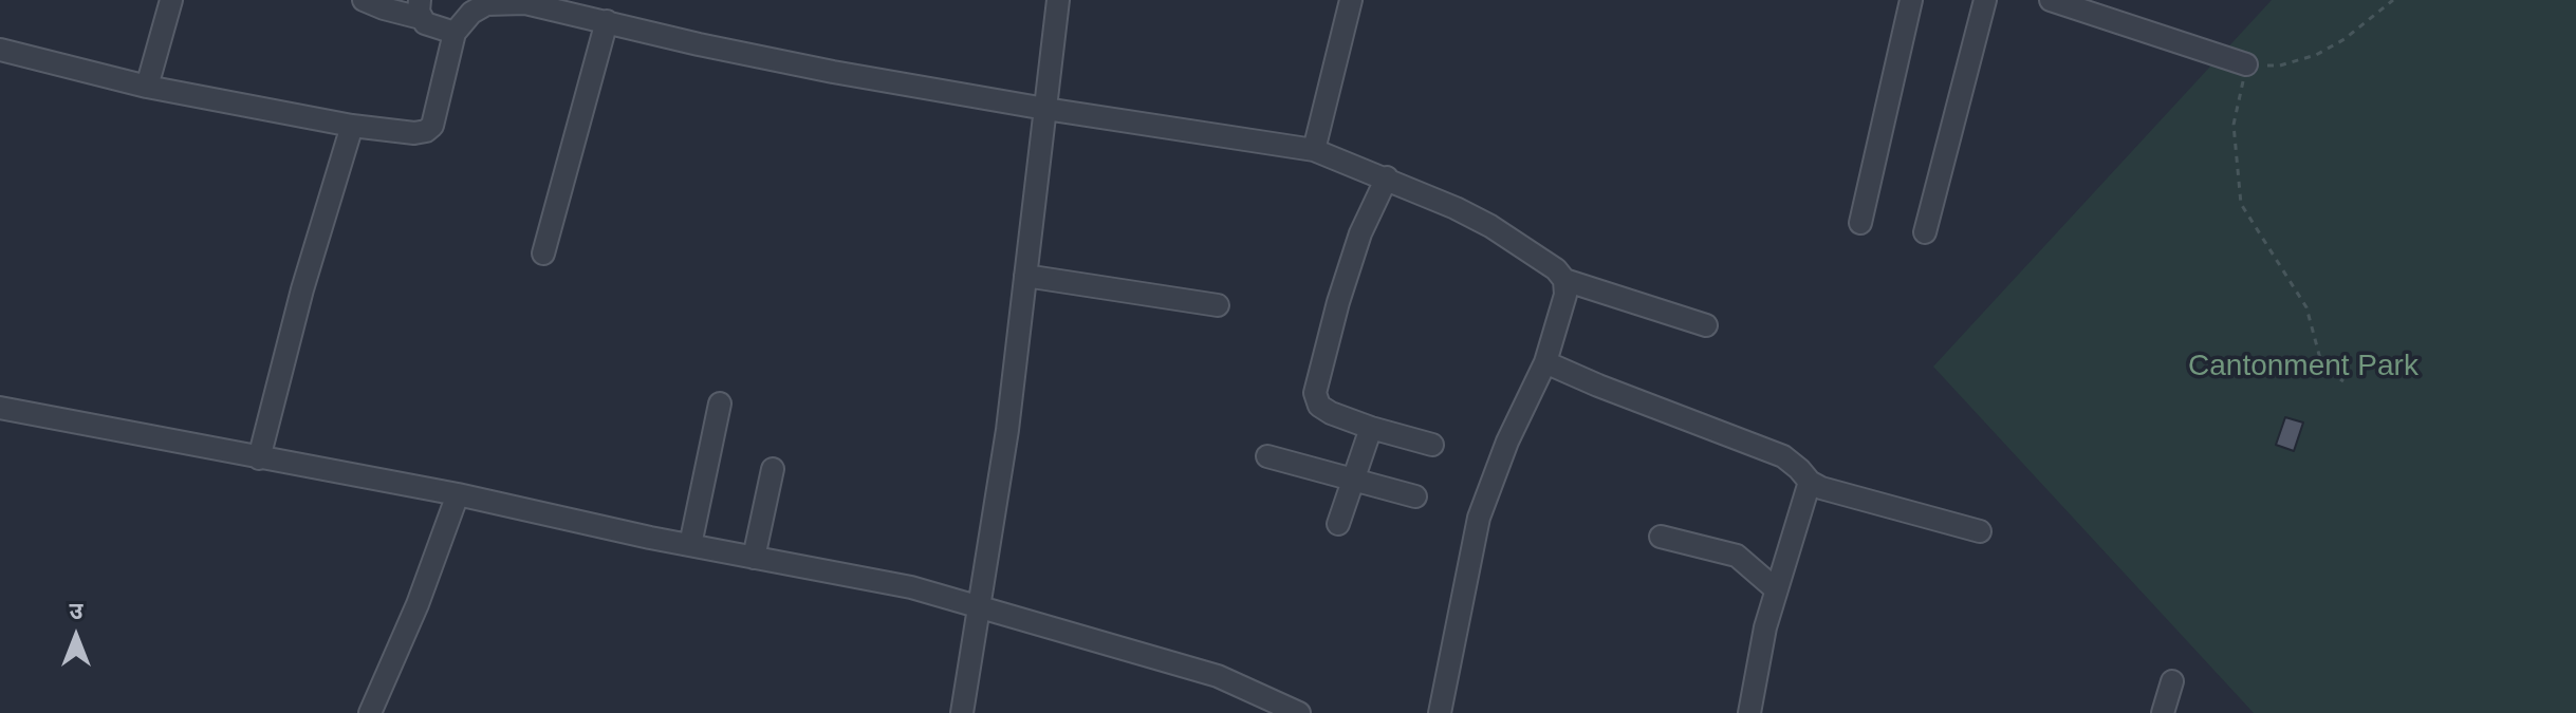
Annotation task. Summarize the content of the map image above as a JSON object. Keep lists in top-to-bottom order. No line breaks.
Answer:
{"parks":["Cantonment Park"],"north":"top"}
